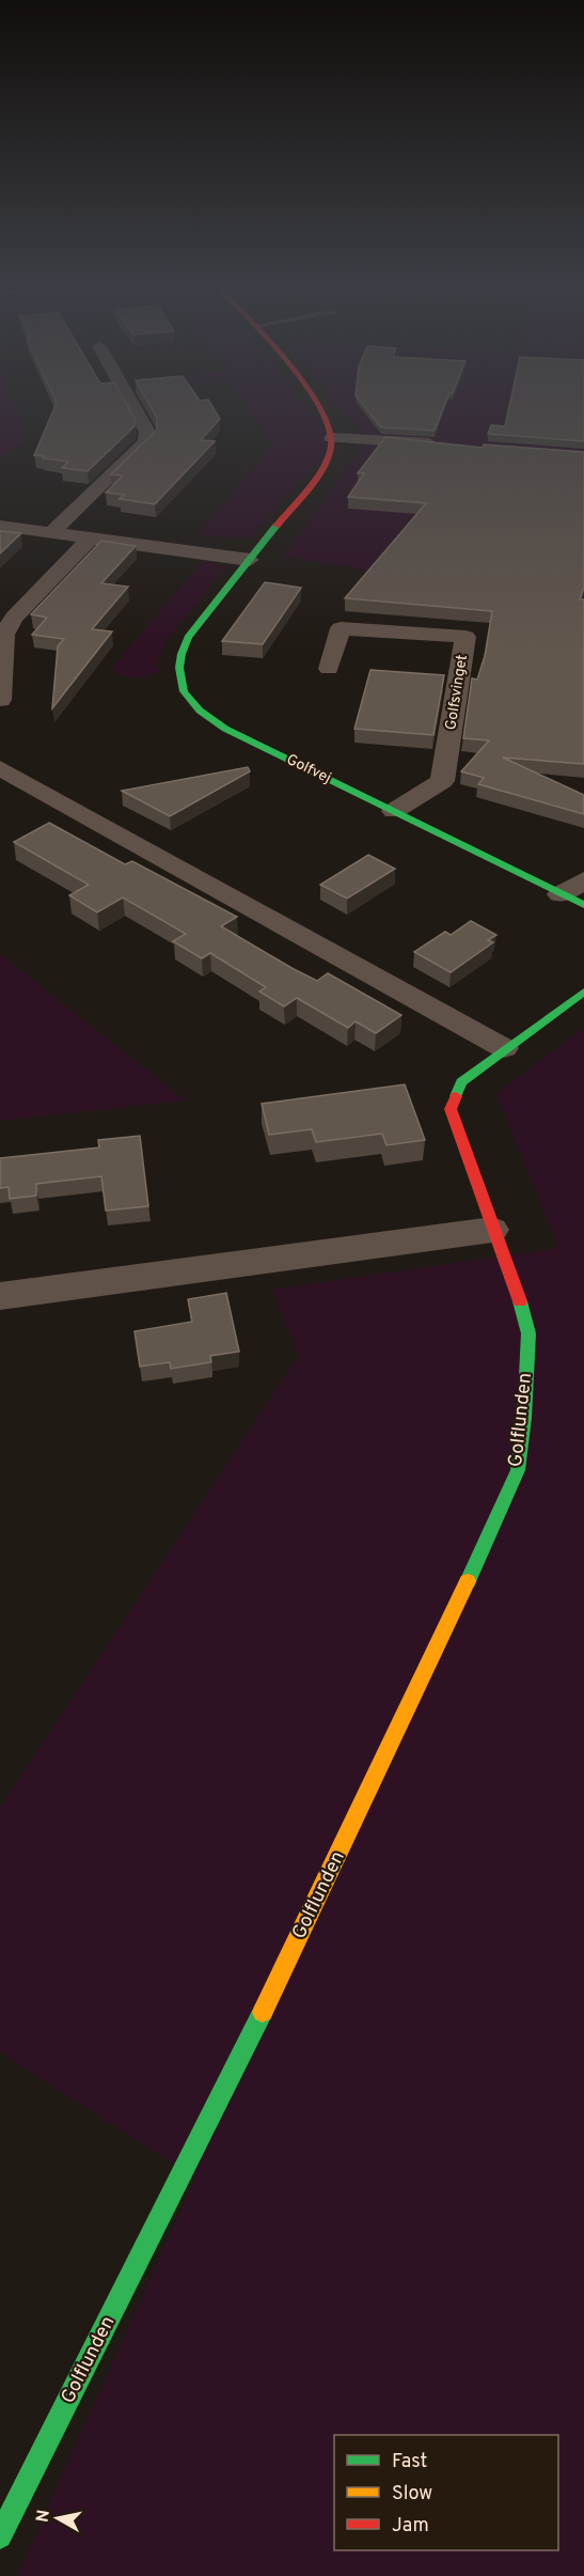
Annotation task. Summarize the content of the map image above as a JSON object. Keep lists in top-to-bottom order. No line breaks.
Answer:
{"streets":{"street":["Golfsvinget","Golfvej","Golflunden"]},"crossings":[["Golfsvinget","Golfvej"]],"legend":["Fast","Slow","Jam"],"north":"left"}
